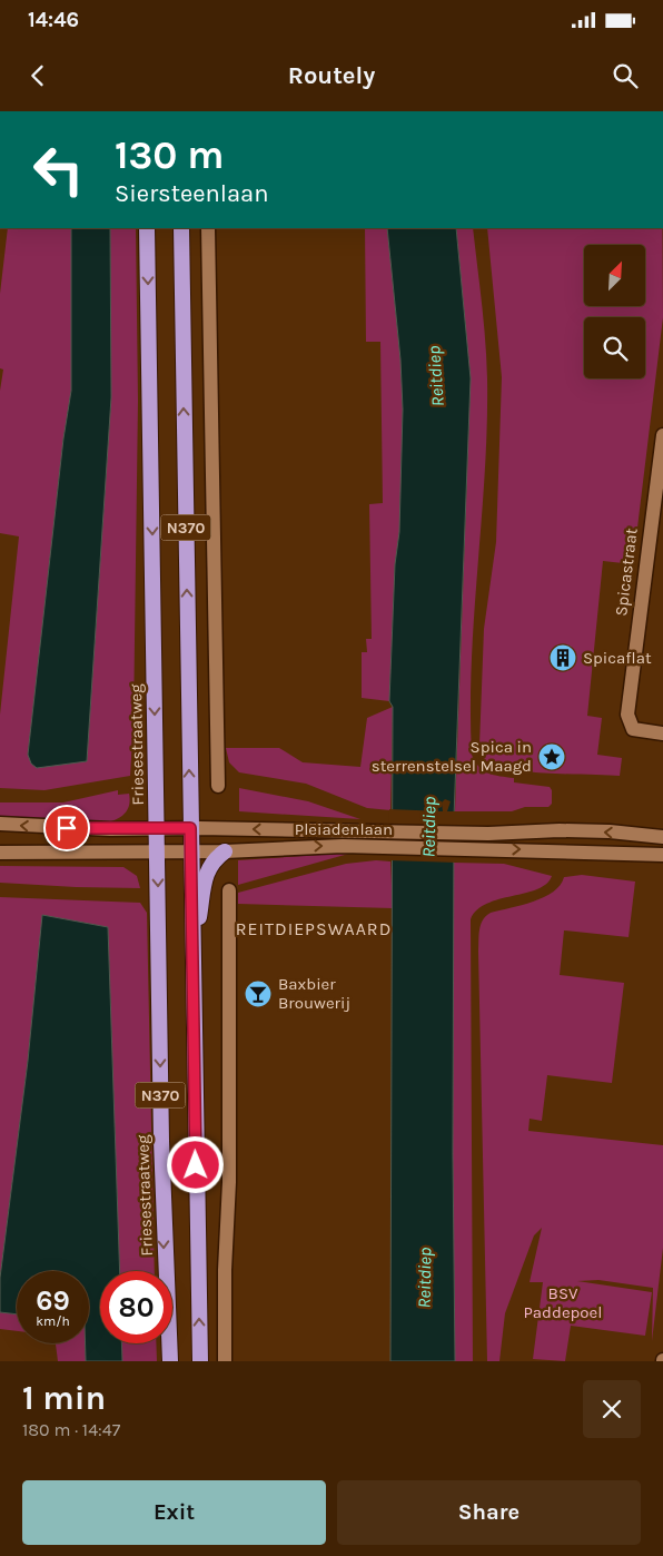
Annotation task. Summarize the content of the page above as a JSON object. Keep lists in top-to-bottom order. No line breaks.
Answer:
{"streets":{"highway":["N370","Friesestraatweg"],"street":["Spicastraat","Pleiadenlaan"]},"crossings":[["N370","Pleiadenlaan"],["Friesestraatweg","Pleiadenlaan"]],"districts":["REITDIEPSWAARD"],"water":["Reitdiep"],"parks":["BSV Paddepoel"],"places":{"building":["Spicaflat"],"place":["Spica in sterrenstelsel Maagd"],"bar":["Baxbier Brouwerij"]},"north":"top right","page":{"status":"14:46","header":"Routely","turn":["130 m","Siersteenlaan"],"speed":"69 km/h","limit":"80","heading":["1 min","180 m · 14:47"],"buttons":["Exit","Share"]}}
